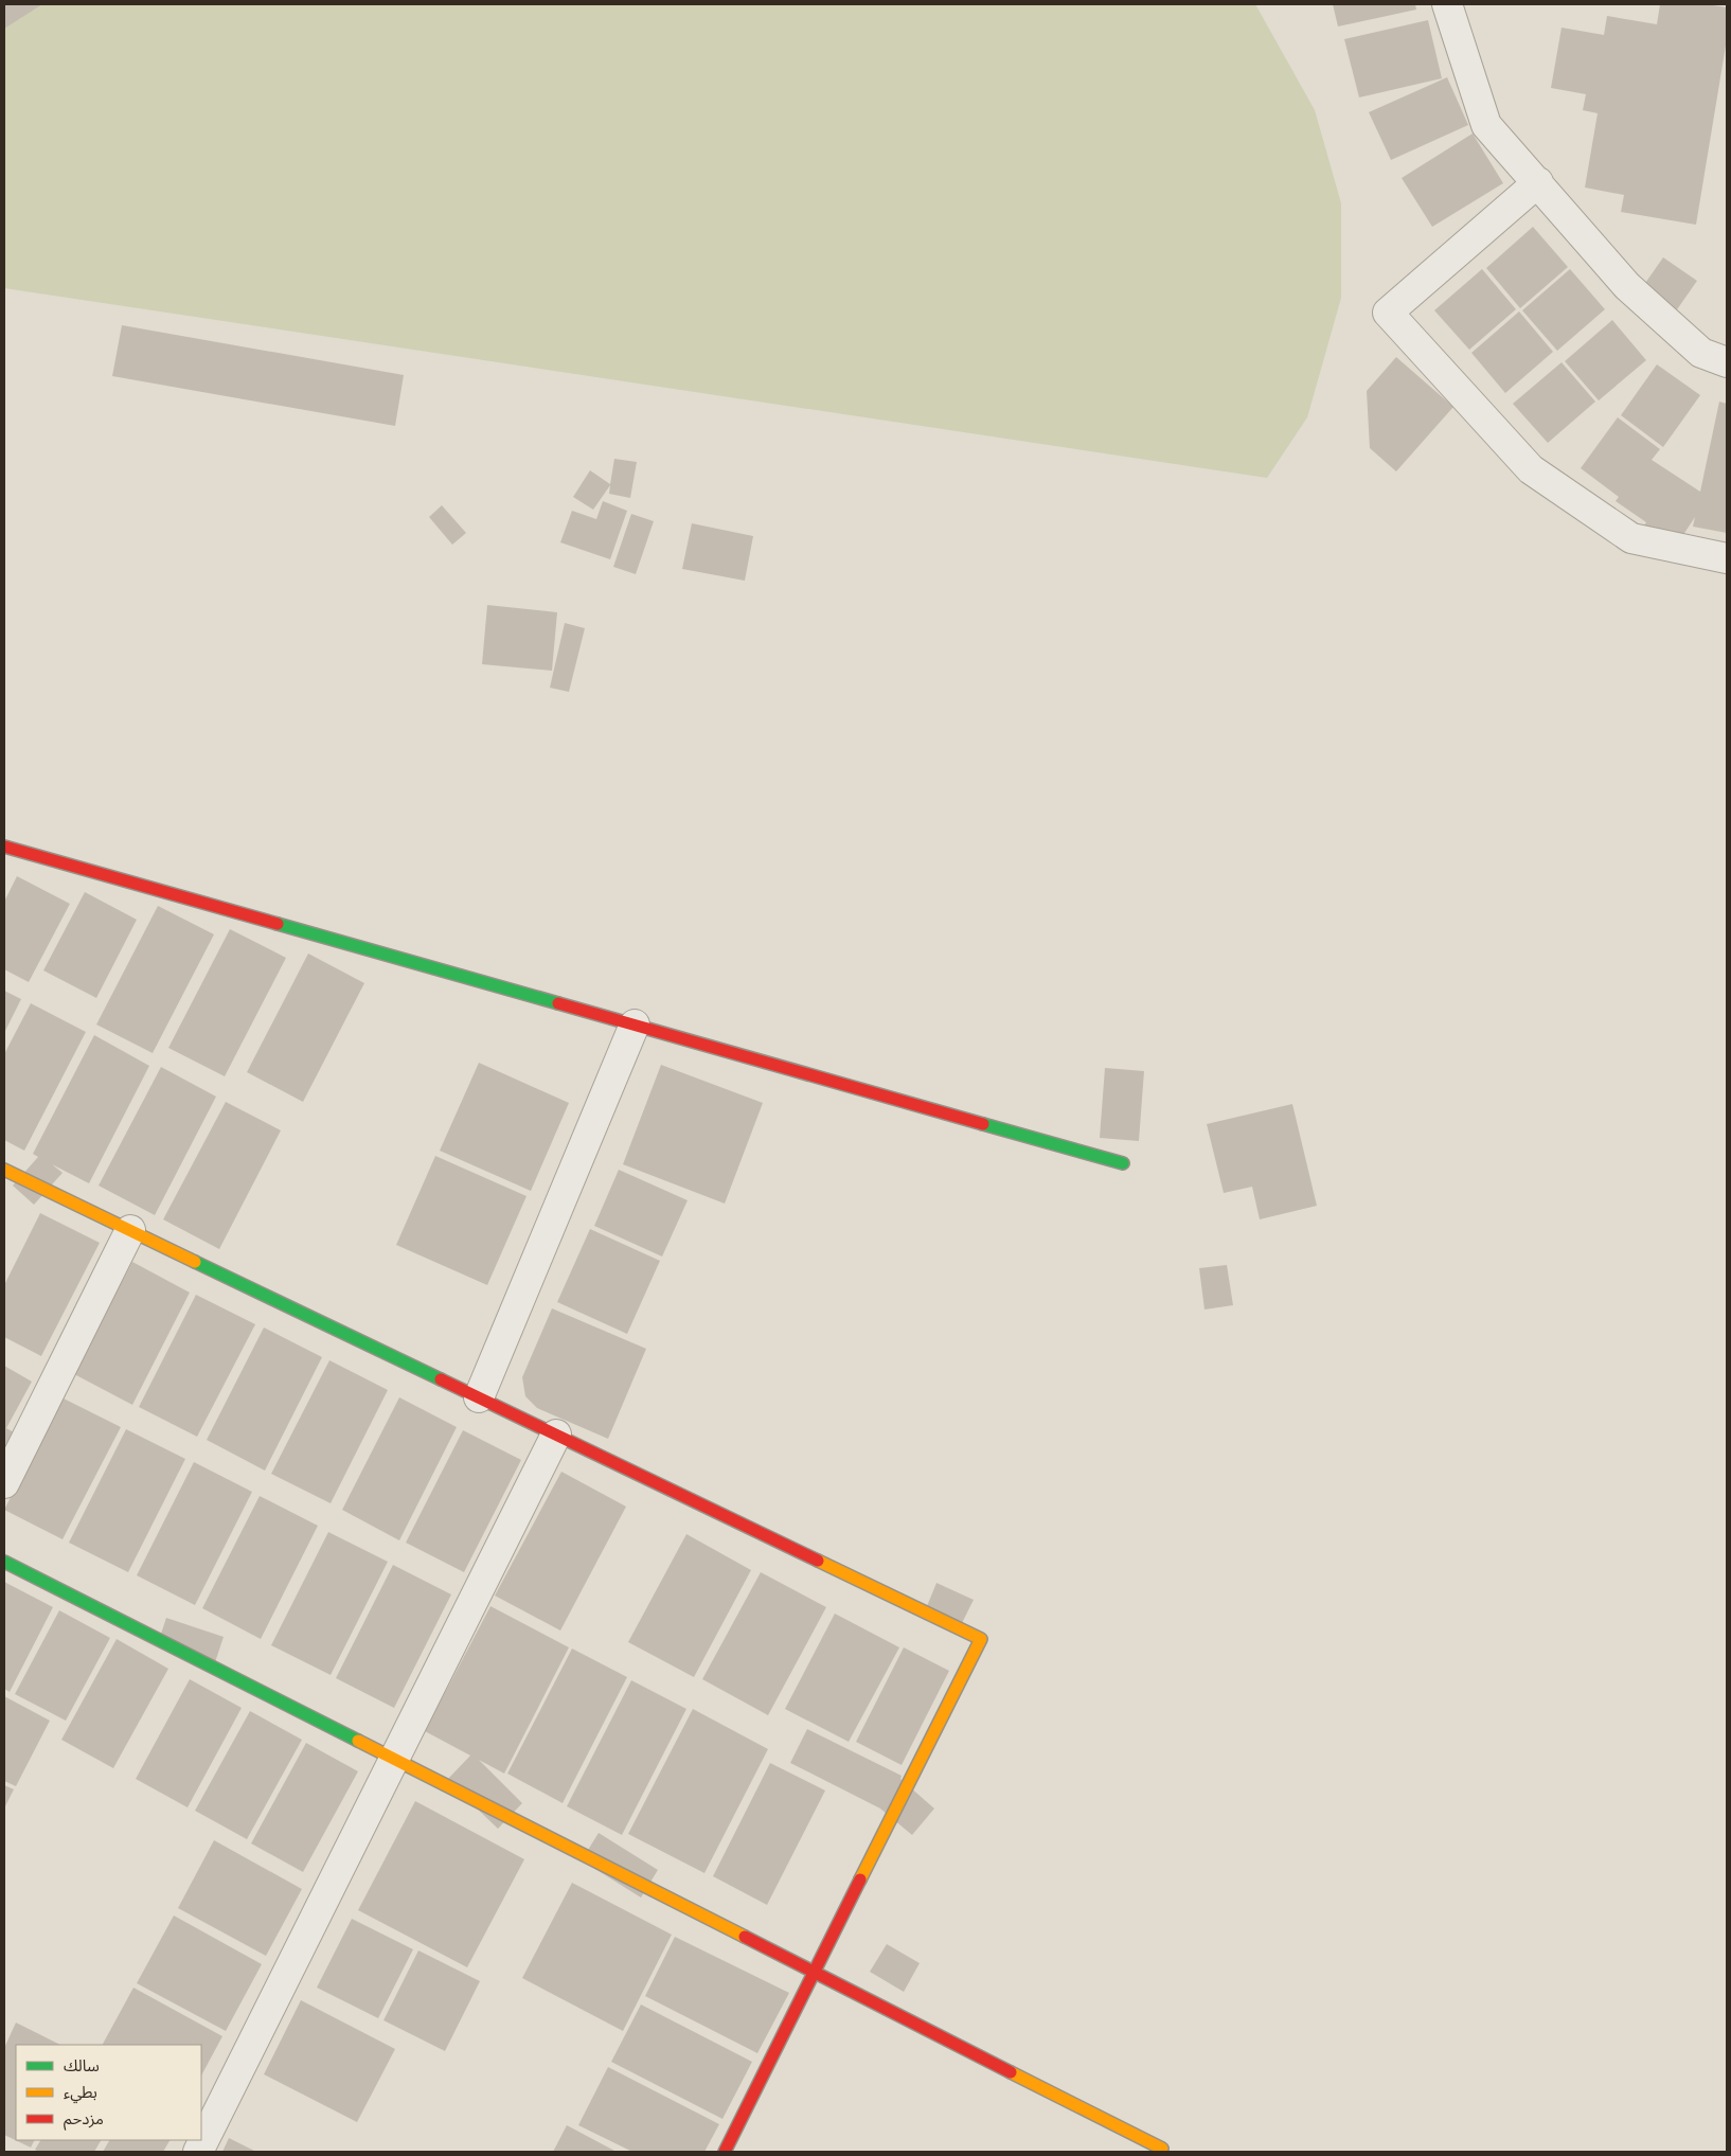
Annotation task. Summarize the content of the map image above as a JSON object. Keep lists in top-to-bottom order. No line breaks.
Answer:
{"legend":["سالك","بطيء","مزدحم"]}
